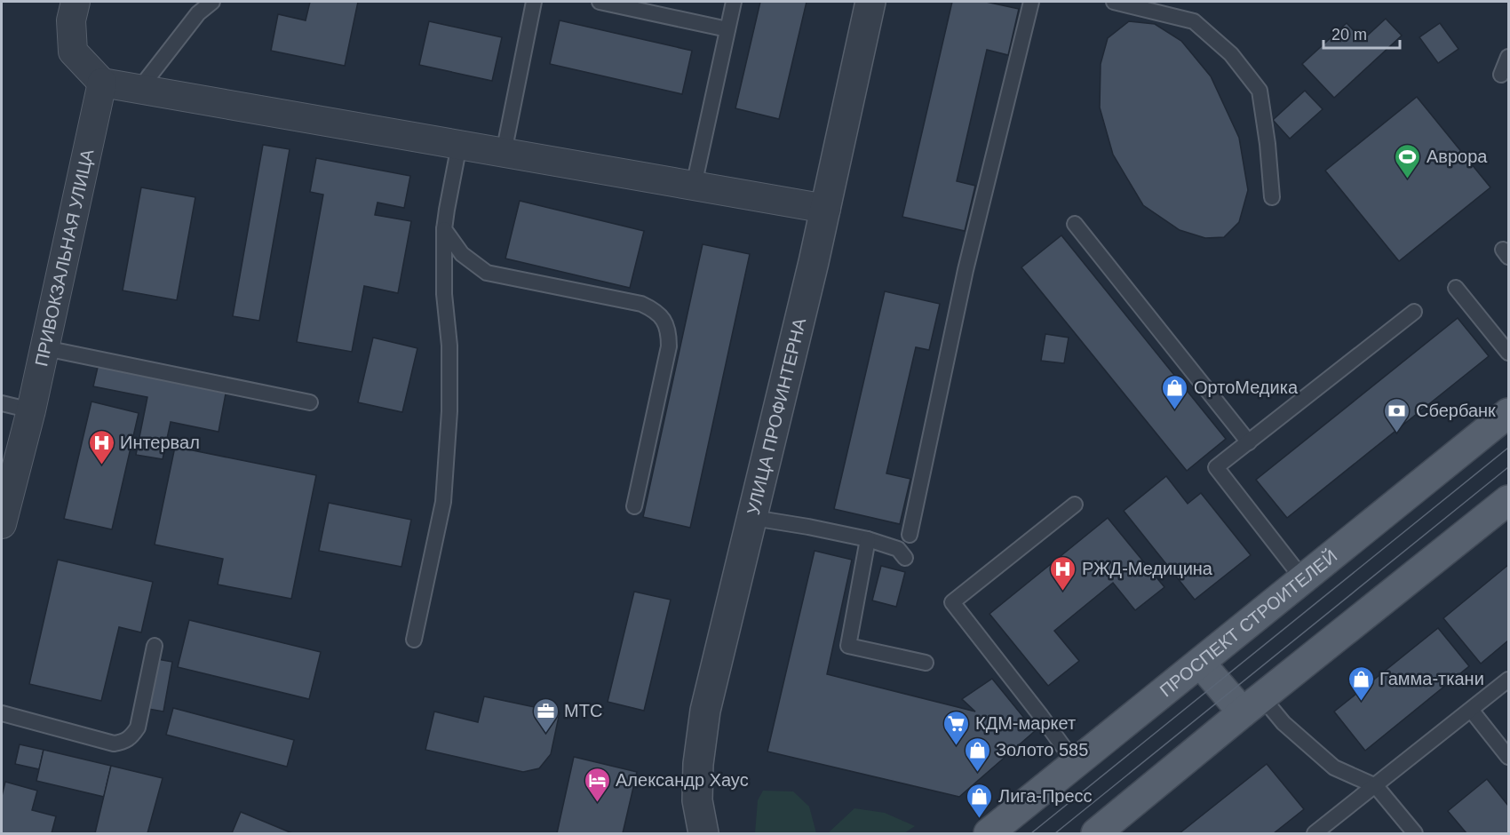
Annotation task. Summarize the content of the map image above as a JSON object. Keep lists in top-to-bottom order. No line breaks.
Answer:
{"streets":{"main road":["ПРОСПЕКТ СТРОИТЕЛЕЙ"],"street":["ПРИВОКЗАЛЬНАЯ УЛИЦА","УЛИЦА ПРОФИНТЕРНА"]},"places":{"sports":["Аврора"],"shop":["ОртоМедика","Гамма-ткани","Золото 585","Лига-Пресс"],"bank":["Сбербанк"],"hospital":["Интервал","РЖД-Медицина"],"office":["МТС"],"supermarket":["КДМ-маркет"],"hotel":["Александр Хаус"]},"scale_bar":"20 m"}
